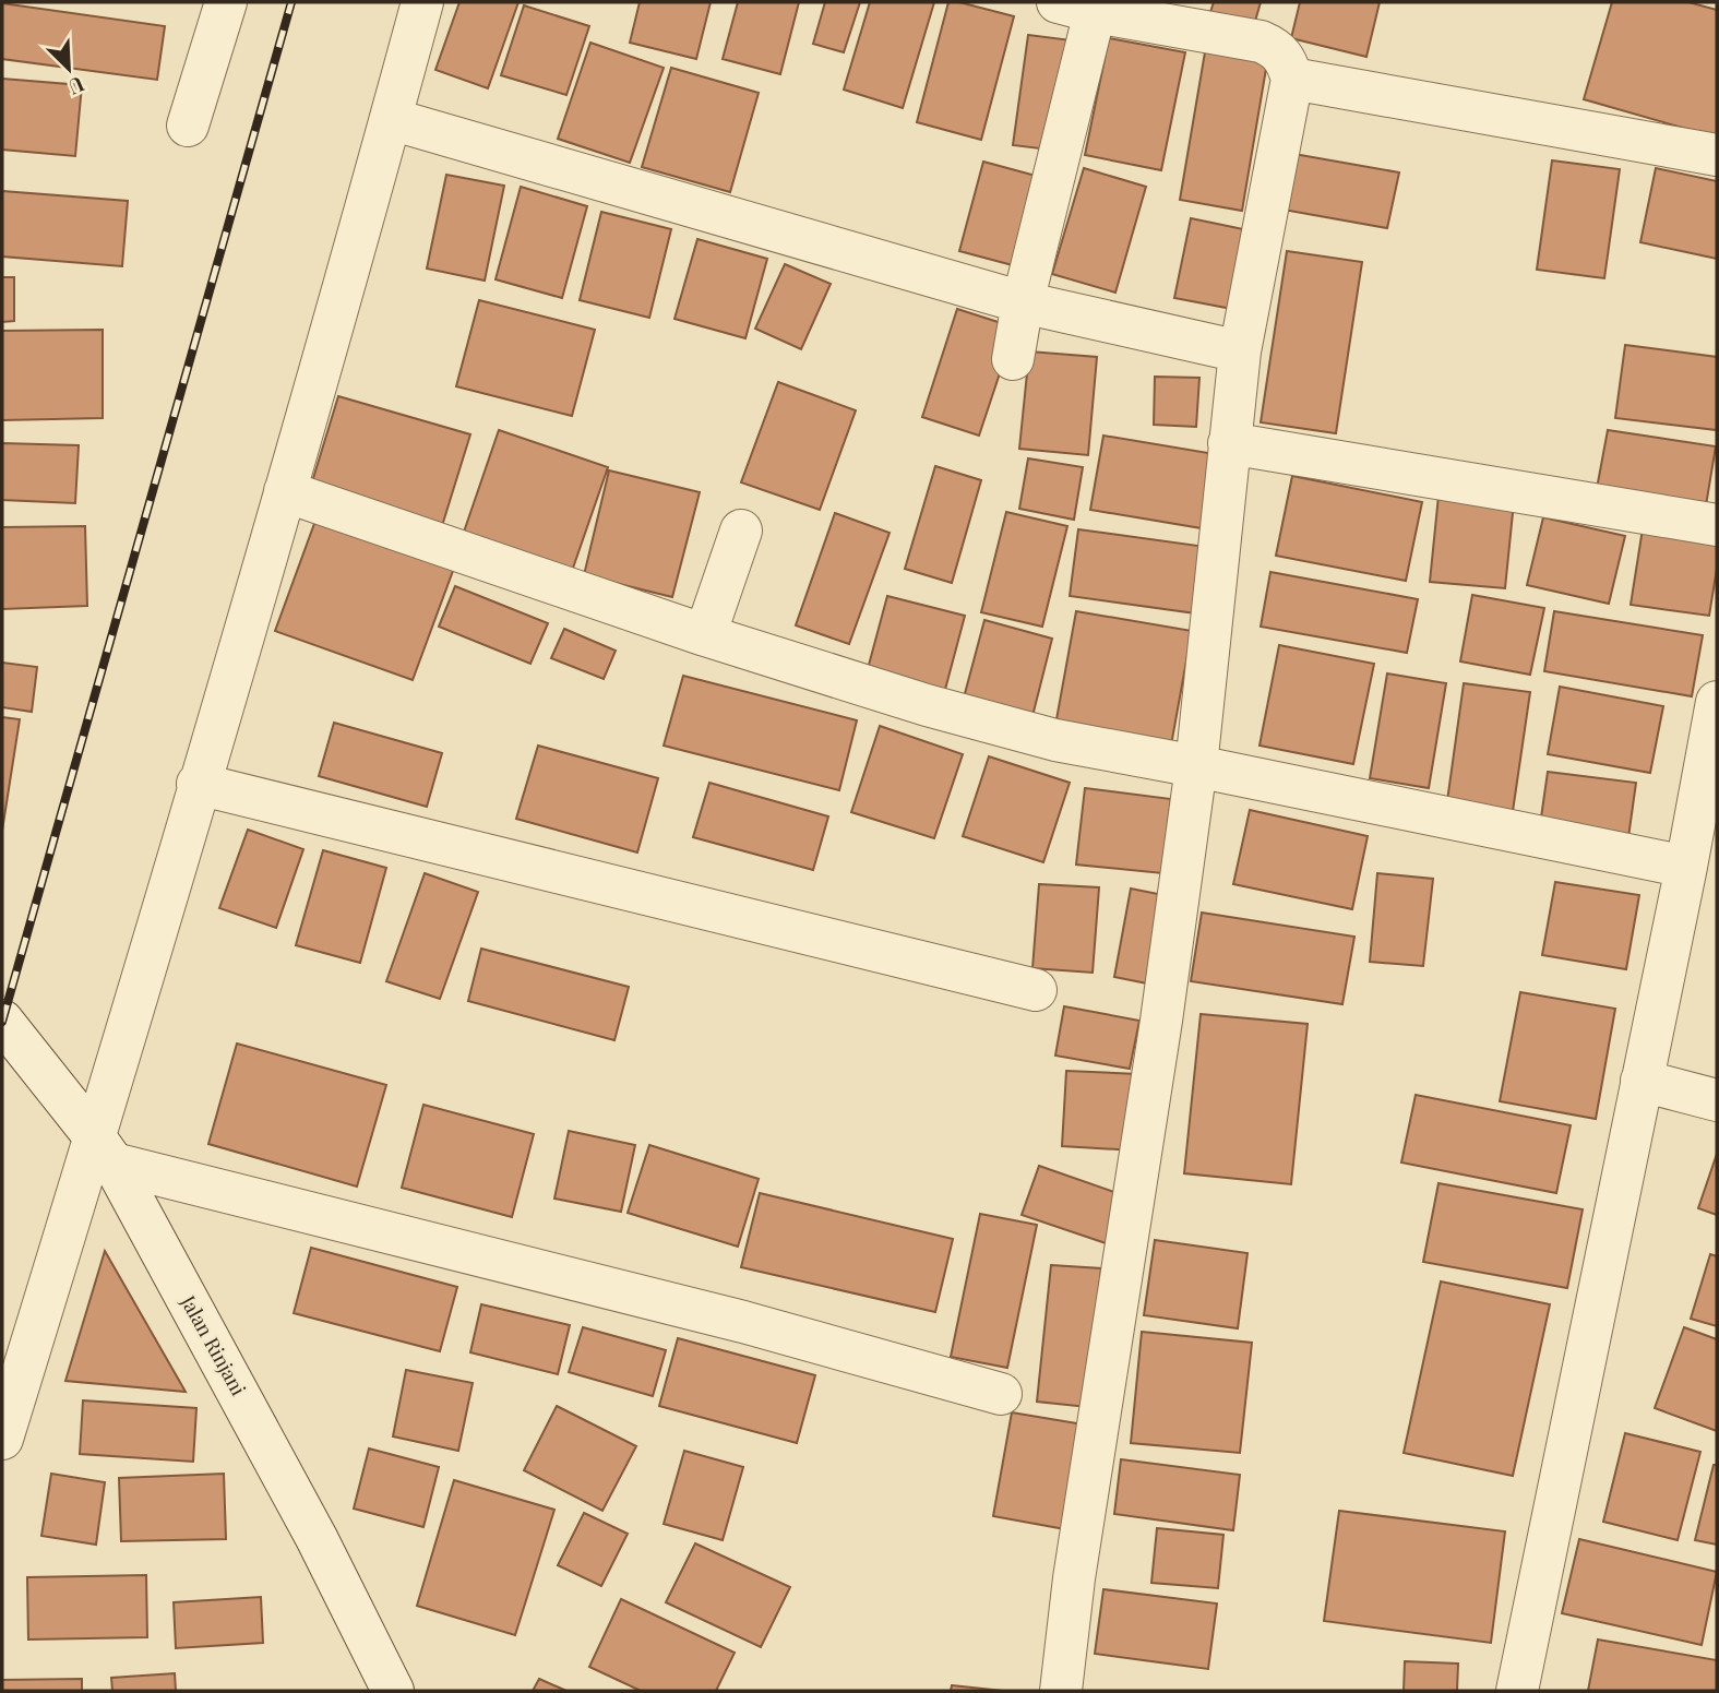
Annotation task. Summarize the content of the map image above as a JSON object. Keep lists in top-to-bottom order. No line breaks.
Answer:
{"streets":{"street":["Jalan Rinjani"]},"north":"bottom right"}
